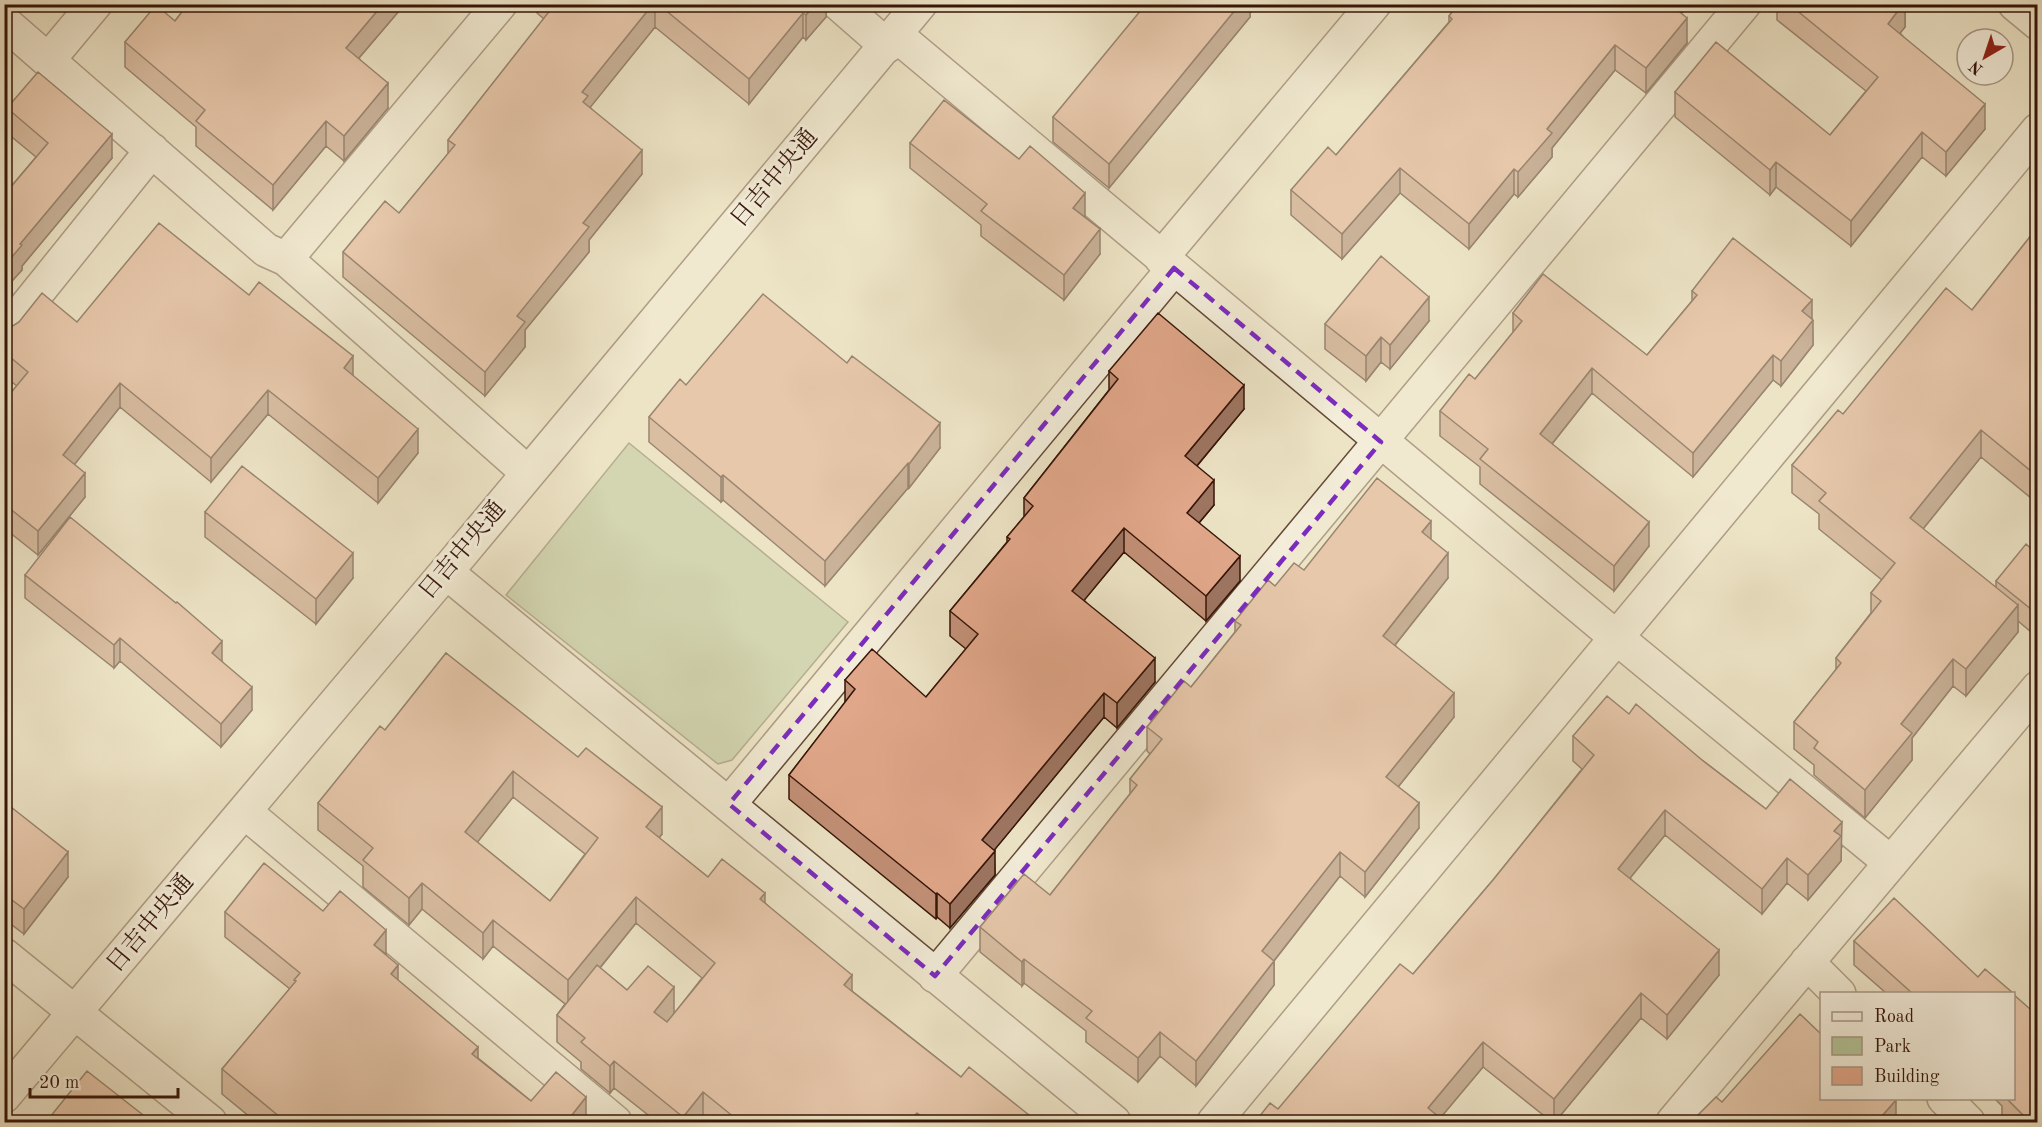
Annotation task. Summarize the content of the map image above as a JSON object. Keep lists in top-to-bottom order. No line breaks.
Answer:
{"streets":{"street":["日吉中央通"]},"legend":["Road","Park","Building"],"scale_bar":"20 m","north":"bottom left"}
